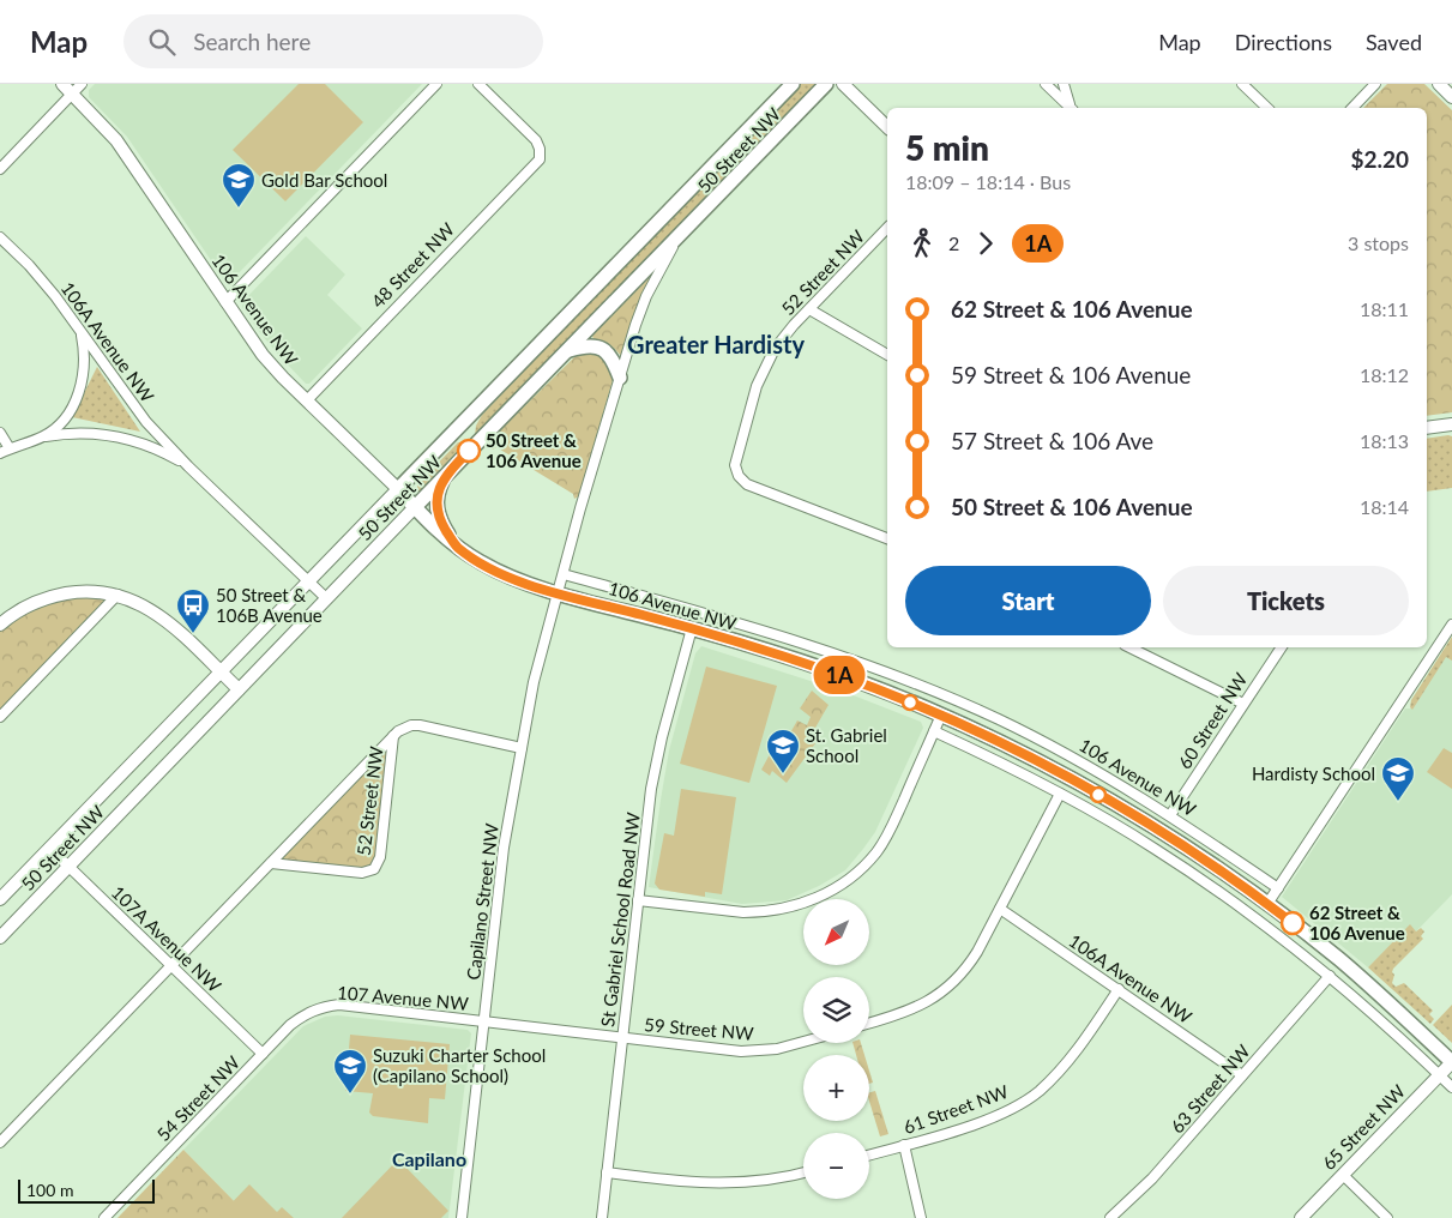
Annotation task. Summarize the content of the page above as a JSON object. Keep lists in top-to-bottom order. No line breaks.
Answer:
{"streets":{"main road":["50 Street NW","106 Avenue NW"],"street":["48 Street NW","52 Street NW","106A Avenue NW","60 Street NW","Capilano Street NW","St Gabriel School Road NW","107A Avenue NW","107 Avenue NW","59 Street NW","63 Street NW","54 Street NW","61 Street NW","65 Street NW"]},"crossings":[["50 Street NW","106 Avenue NW"],["50 Street NW","106A Avenue NW"],["50 Street NW","Capilano Street NW"],["50 Street NW","107A Avenue NW"],["48 Street NW","106 Avenue NW"],["52 Street NW","107A Avenue NW"],["106 Avenue NW","60 Street NW"],["106 Avenue NW","Capilano Street NW"],["106 Avenue NW","St Gabriel School Road NW"],["106 Avenue NW","65 Street NW"],["106A Avenue NW","63 Street NW"],["106A Avenue NW","61 Street NW"],["Capilano Street NW","107 Avenue NW"],["Capilano Street NW","59 Street NW"],["St Gabriel School Road NW","59 Street NW"],["107A Avenue NW","54 Street NW"],["107 Avenue NW","59 Street NW"],["107 Avenue NW","54 Street NW"]],"districts":["Greater Hardisty","Capilano"],"places":{"school or university":["Gold Bar School","St. Gabriel School","Hardisty School","Suzuki Charter School (Capilano School)"],"other":["50 Street & 106 Avenue","62 Street & 106 Avenue"],"bus stop":["50 Street & 106B Avenue"]},"lines":["bus line 1A"],"scale_bar":"100 m","north":"bottom left","page":{"header":"Map","search":"Search here","nav":["Map","Directions","Saved"],"on_map":"1A","heading":["5 min","18:09 – 18:14 · Bus","$2.20"],"legs":["2","1A","3 stops"],"list":[{"name":"62 Street & 106 Avenue","value":"18:11"},{"name":"59 Street & 106 Avenue","value":"18:12"},{"name":"57 Street & 106 Ave","value":"18:13"},{"name":"50 Street & 106 Avenue","value":"18:14"}],"buttons":["Start","Tickets"],"map_buttons":["+","−"],"scale":"100 m"}}
